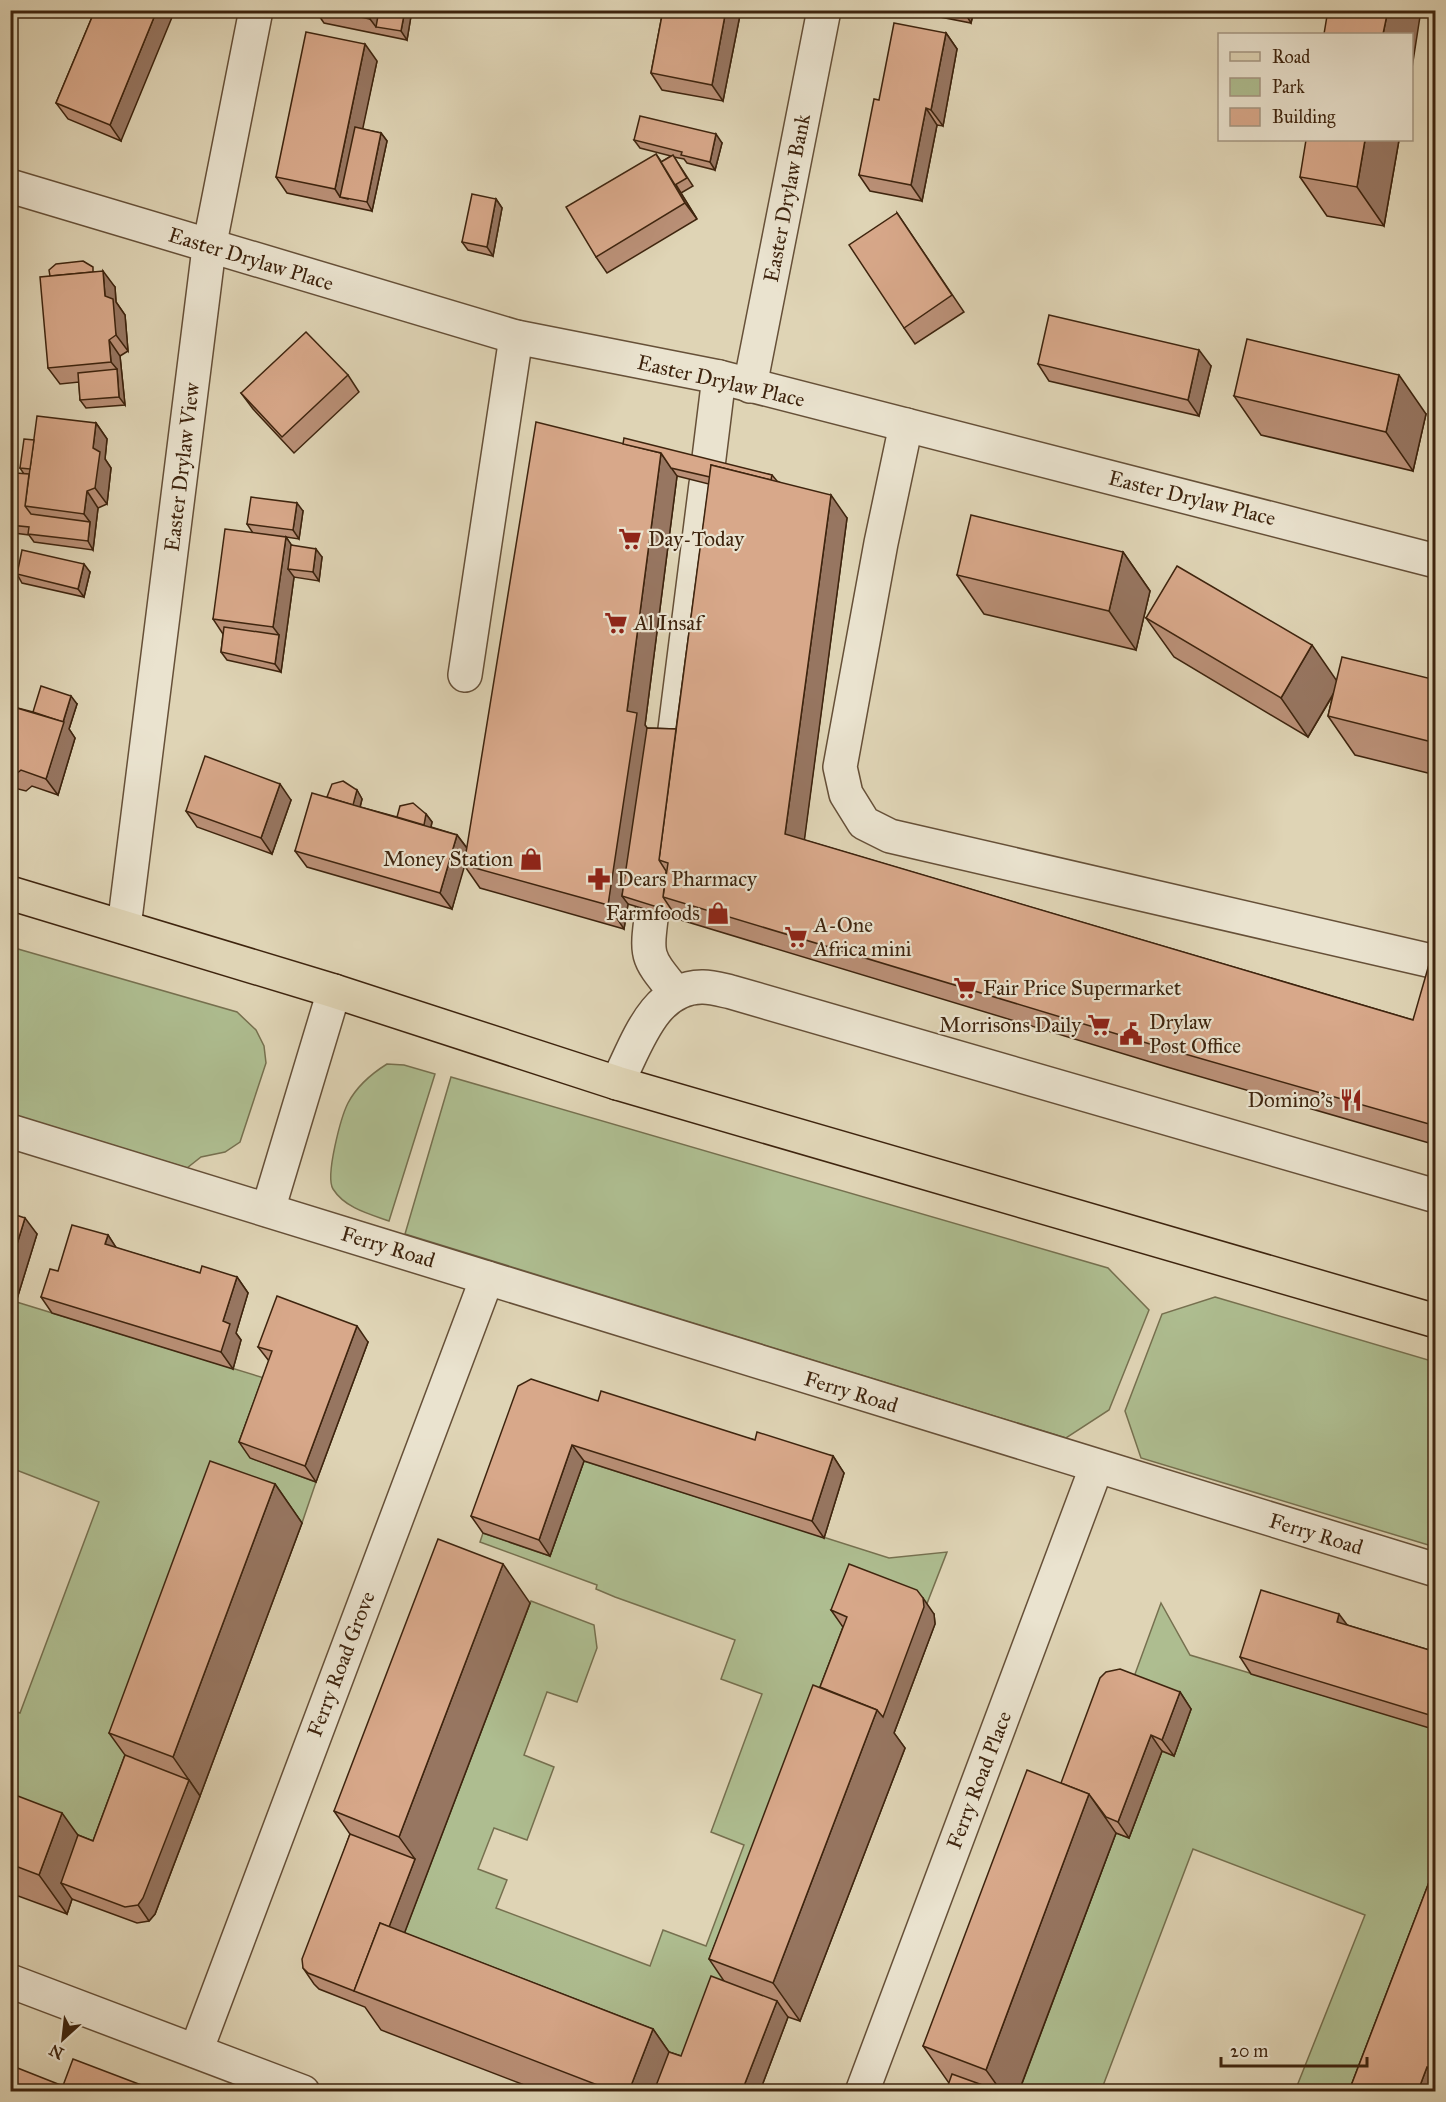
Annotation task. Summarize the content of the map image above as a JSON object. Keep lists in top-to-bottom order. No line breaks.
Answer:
{"streets":{"street":["Easter Drylaw Bank","Easter Drylaw Place","Easter Drylaw View","Ferry Road","Ferry Road Grove","Ferry Road Place"]},"crossings":[["Easter Drylaw Bank","Easter Drylaw Place"],["Easter Drylaw Place","Easter Drylaw View"],["Ferry Road","Ferry Road Grove"],["Ferry Road","Ferry Road Place"]],"places":{"supermarket":["Day-Today","Al Insaf","A-One Africa mini","Fair Price Supermarket","Morrisons Daily"],"shop":["Money Station","Farmfoods"],"pharmacy":["Dears Pharmacy"],"public building":["Drylaw Post Office"],"restaurant":["Domino's"]},"legend":["Road","Park","Building"],"scale_bar":"20 m","north":"bottom left"}
